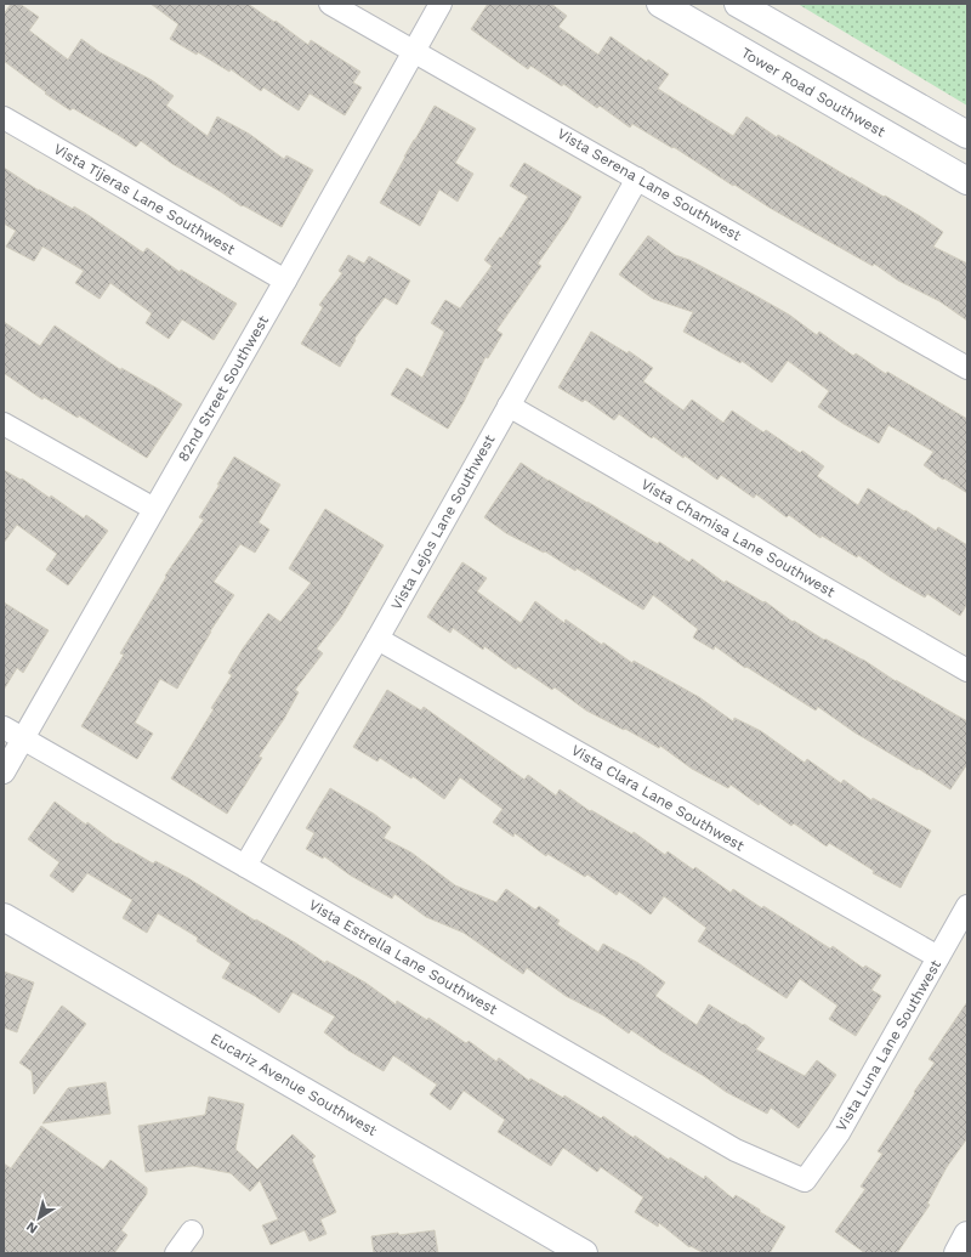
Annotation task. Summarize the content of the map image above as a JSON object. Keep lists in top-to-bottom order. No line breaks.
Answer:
{"streets":{"street":["Tower Road Southwest","Vista Serena Lane Southwest","Vista Tijeras Lane Southwest","82nd Street Southwest","Vista Lejos Lane Southwest","Vista Chamisa Lane Southwest","Vista Clara Lane Southwest","Vista Estrella Lane Southwest","Vista Luna Lane Southwest","Eucariz Avenue Southwest"]},"crossings":[["Vista Serena Lane Southwest","82nd Street Southwest"],["Vista Serena Lane Southwest","Vista Lejos Lane Southwest"],["Vista Tijeras Lane Southwest","82nd Street Southwest"],["82nd Street Southwest","Vista Estrella Lane Southwest"],["Vista Lejos Lane Southwest","Vista Chamisa Lane Southwest"],["Vista Lejos Lane Southwest","Vista Clara Lane Southwest"],["Vista Lejos Lane Southwest","Vista Estrella Lane Southwest"],["Vista Clara Lane Southwest","Vista Luna Lane Southwest"],["Vista Estrella Lane Southwest","Vista Luna Lane Southwest"]],"north":"bottom left"}
